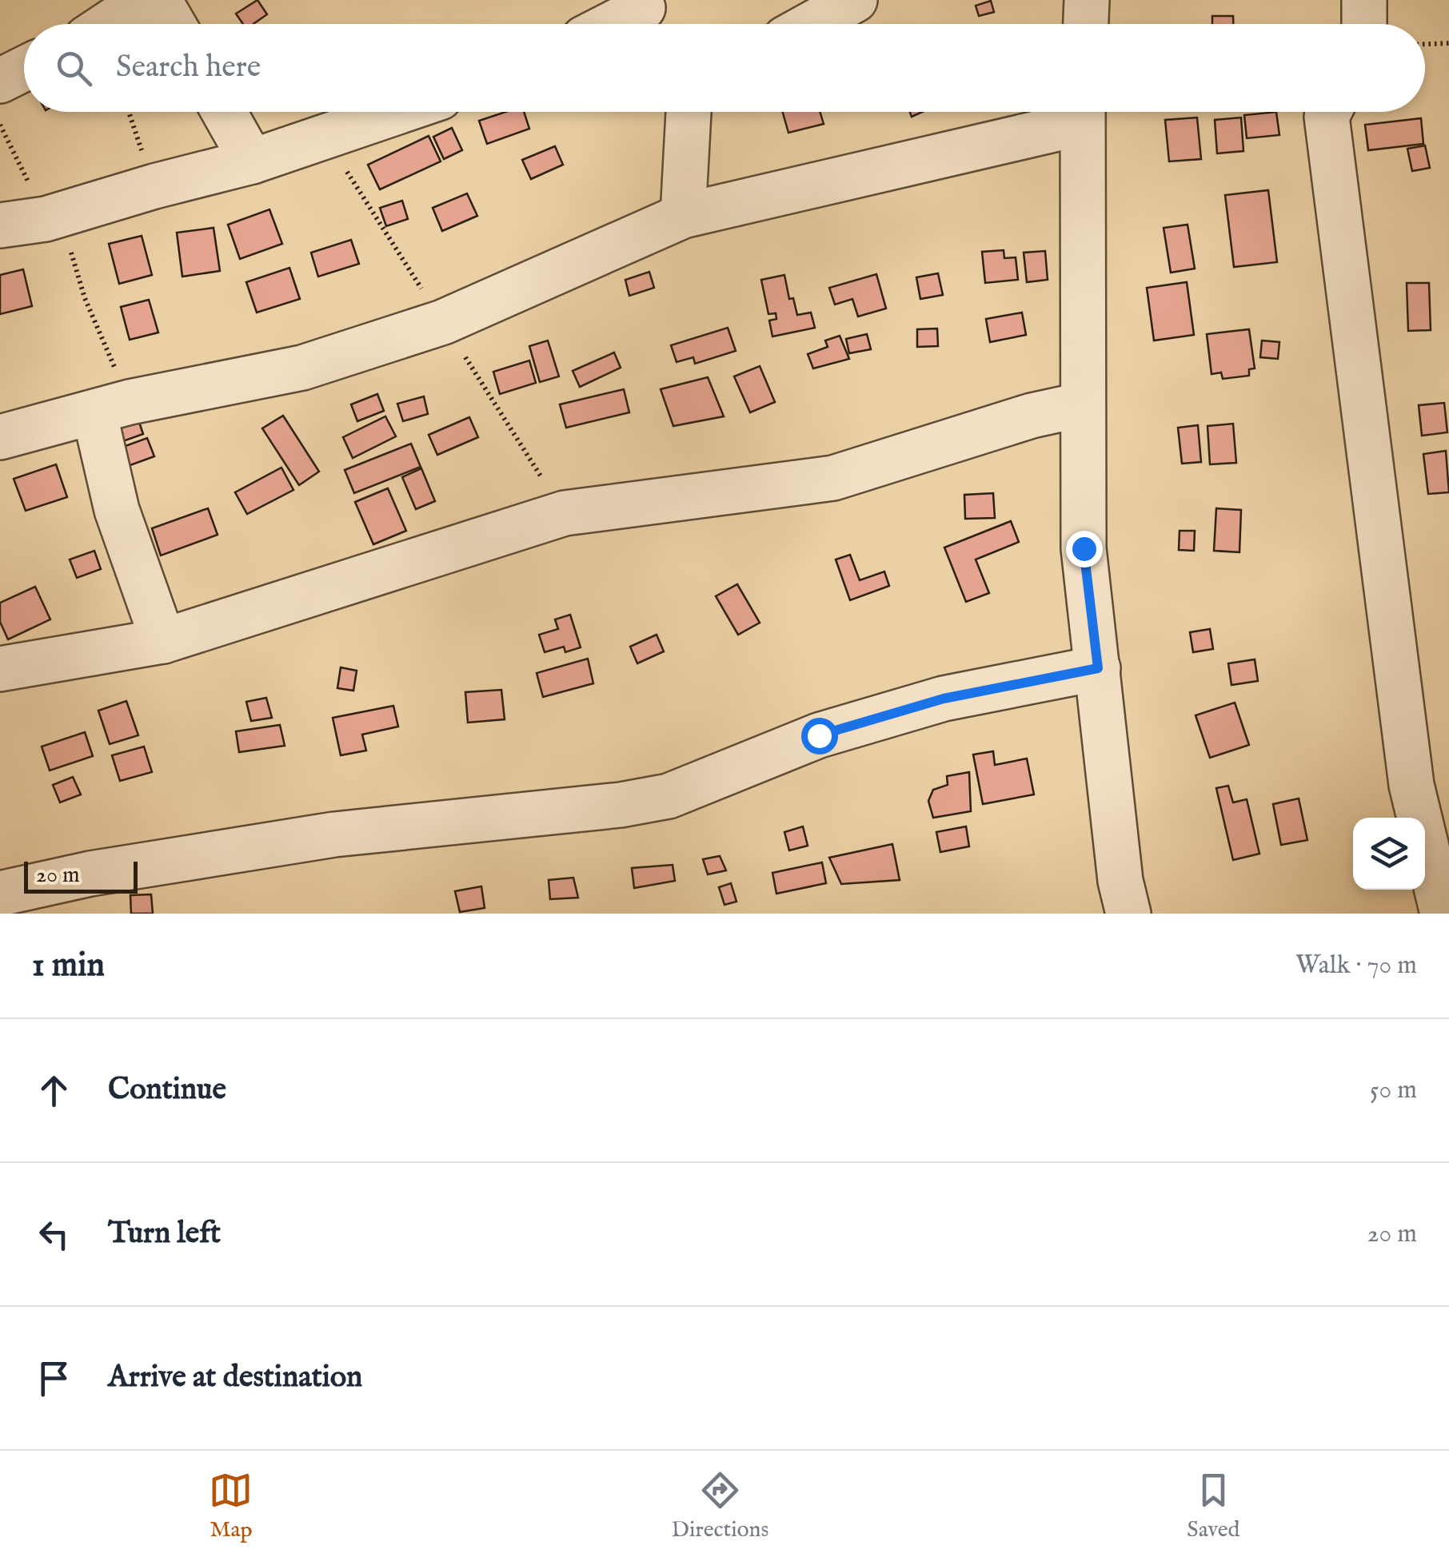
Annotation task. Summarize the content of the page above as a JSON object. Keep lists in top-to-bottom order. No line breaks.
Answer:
{"scale_bar":"20 m","page":{"search":"Search here","scale":"20 m","heading":["1 min","Walk · 70 m"],"list":[["Continue","50 m"],["Turn left","20 m"],"Arrive at destination"],"nav":["Map","Directions","Saved"]}}
